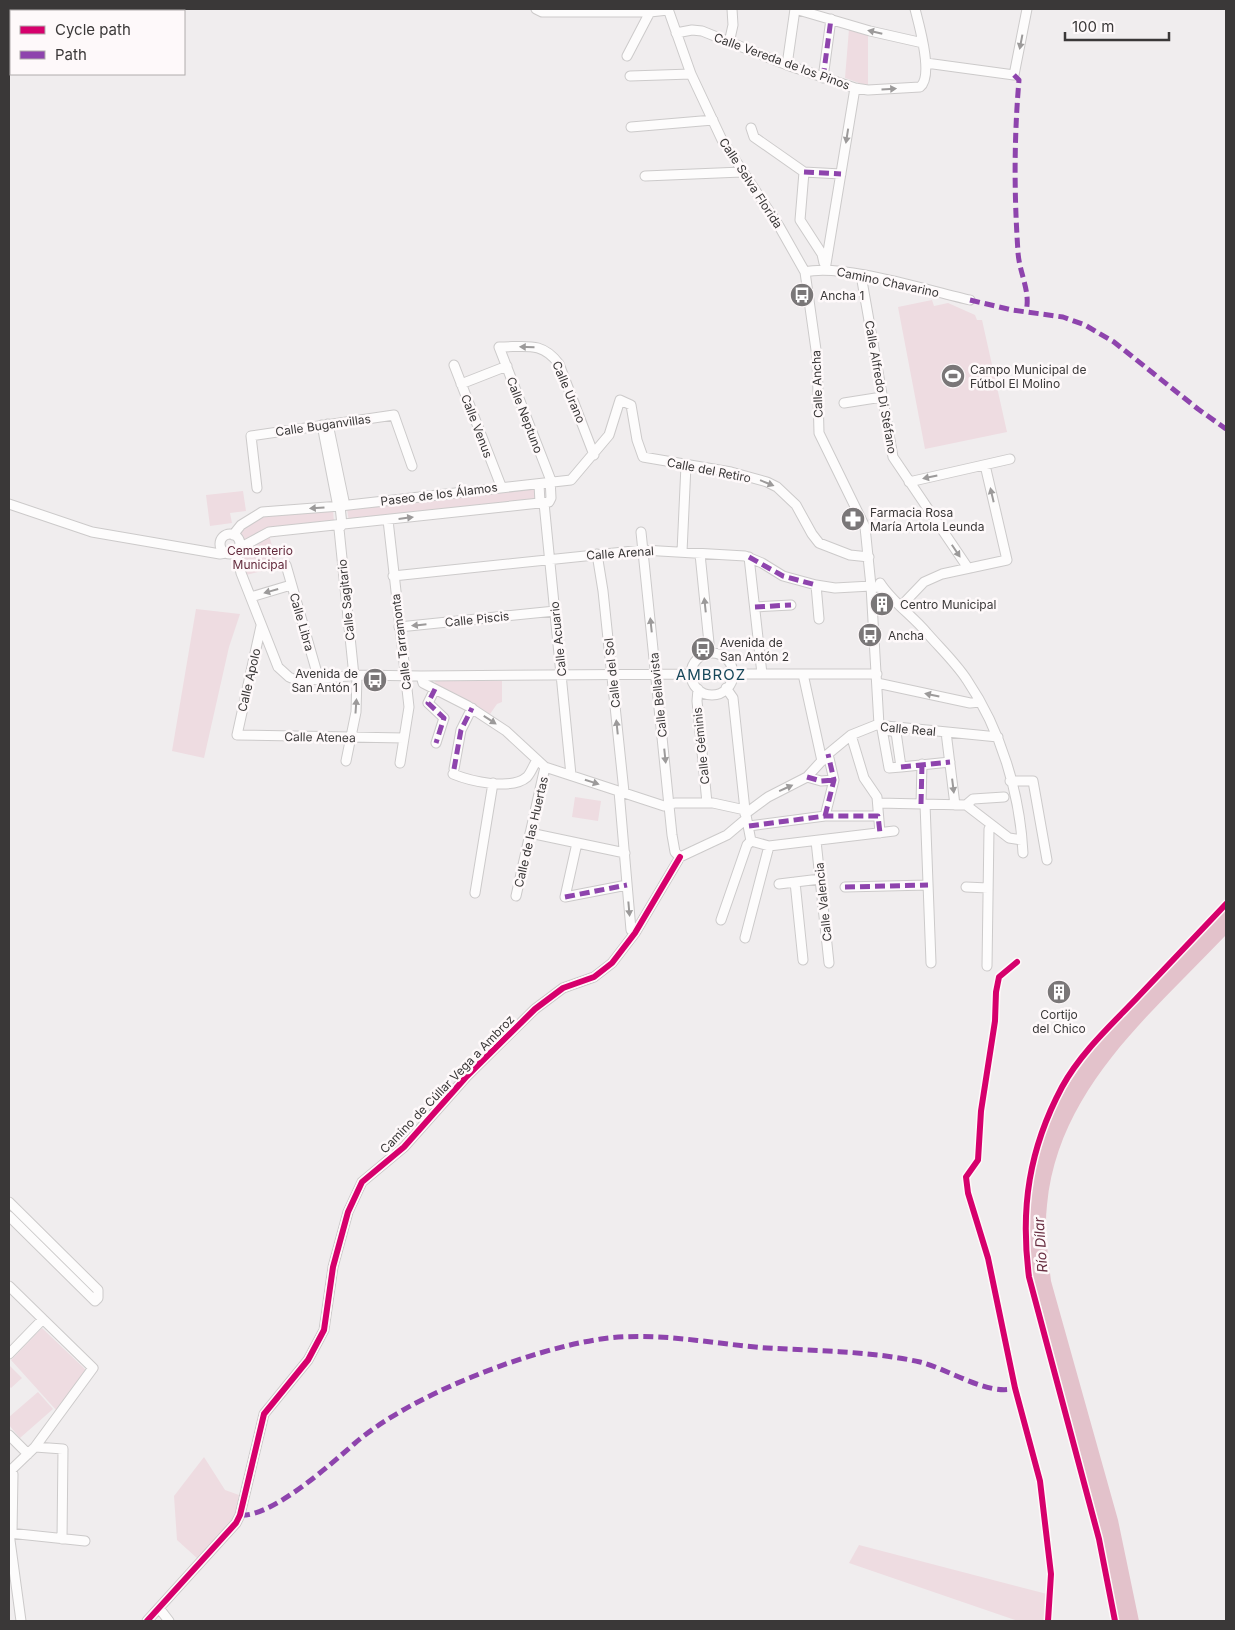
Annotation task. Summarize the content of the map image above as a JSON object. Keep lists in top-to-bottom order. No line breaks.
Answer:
{"streets":{"street":["Calle Vereda de los Pinos","Calle Selva Florida","Camino Chavarino","Calle Ancha","Calle Alfredo Di Stéfano","Calle Urano","Calle Neptuno","Calle Buganvillas","Calle Venus","Calle del Retiro","Paseo de los Álamos","Calle Arenal","Calle Sagitario","Calle Piscis","Calle Libra","Calle Acuario","Calle Tarramonta","Calle del Sol","Calle Apolo","Calle Bellavista","Calle Real","Calle Atenea","Calle Géminis","Calle de las Huertas","Calle Valencia","Camino de Cúllar Vega a Ambroz"]},"crossings":[["Calle Vereda de los Pinos","Calle Selva Florida"],["Calle Selva Florida","Camino Chavarino"],["Calle Selva Florida","Calle Ancha"],["Camino Chavarino","Calle Ancha"],["Camino Chavarino","Calle Alfredo Di Stéfano"],["Calle Ancha","Calle del Retiro"],["Calle Ancha","Calle Arenal"],["Calle Ancha","Calle Real"],["Calle Urano","Calle Neptuno"],["Calle Urano","Calle del Retiro"],["Calle Neptuno","Paseo de los Álamos"],["Calle Venus","Paseo de los Álamos"],["Paseo de los Álamos","Calle Sagitario"],["Paseo de los Álamos","Calle Acuario"],["Paseo de los Álamos","Calle Tarramonta"],["Calle Arenal","Calle Acuario"],["Calle Arenal","Calle Tarramonta"],["Calle Arenal","Calle del Sol"],["Calle Arenal","Calle Bellavista"],["Calle Sagitario","Calle Atenea"],["Calle Piscis","Calle Acuario"],["Calle Piscis","Calle Tarramonta"],["Calle Tarramonta","Calle Atenea"],["Calle del Sol","Camino de Cúllar Vega a Ambroz"],["Calle Apolo","Calle Atenea"],["Calle Bellavista","Calle Real"],["Calle Bellavista","Camino de Cúllar Vega a Ambroz"],["Calle Real","Camino de Cúllar Vega a Ambroz"]],"one_way":["Calle Urano","Calle del Retiro"],"districts":["AMBROZ"],"water":["Río Dílar"],"parks":["Cementerio Municipal"],"places":{"bus stop":["Ancha 1","Ancha","Avenida de San Antón 2","Avenida de San Antón 1"],"sports":["Campo Municipal de Fútbol El Molino"],"pharmacy":["Farmacia Rosa María Artola Leunda"],"building":["Centro Municipal","Cortijo del Chico"]},"legend":["Cycle path","Path"],"scale_bar":"100 m"}
